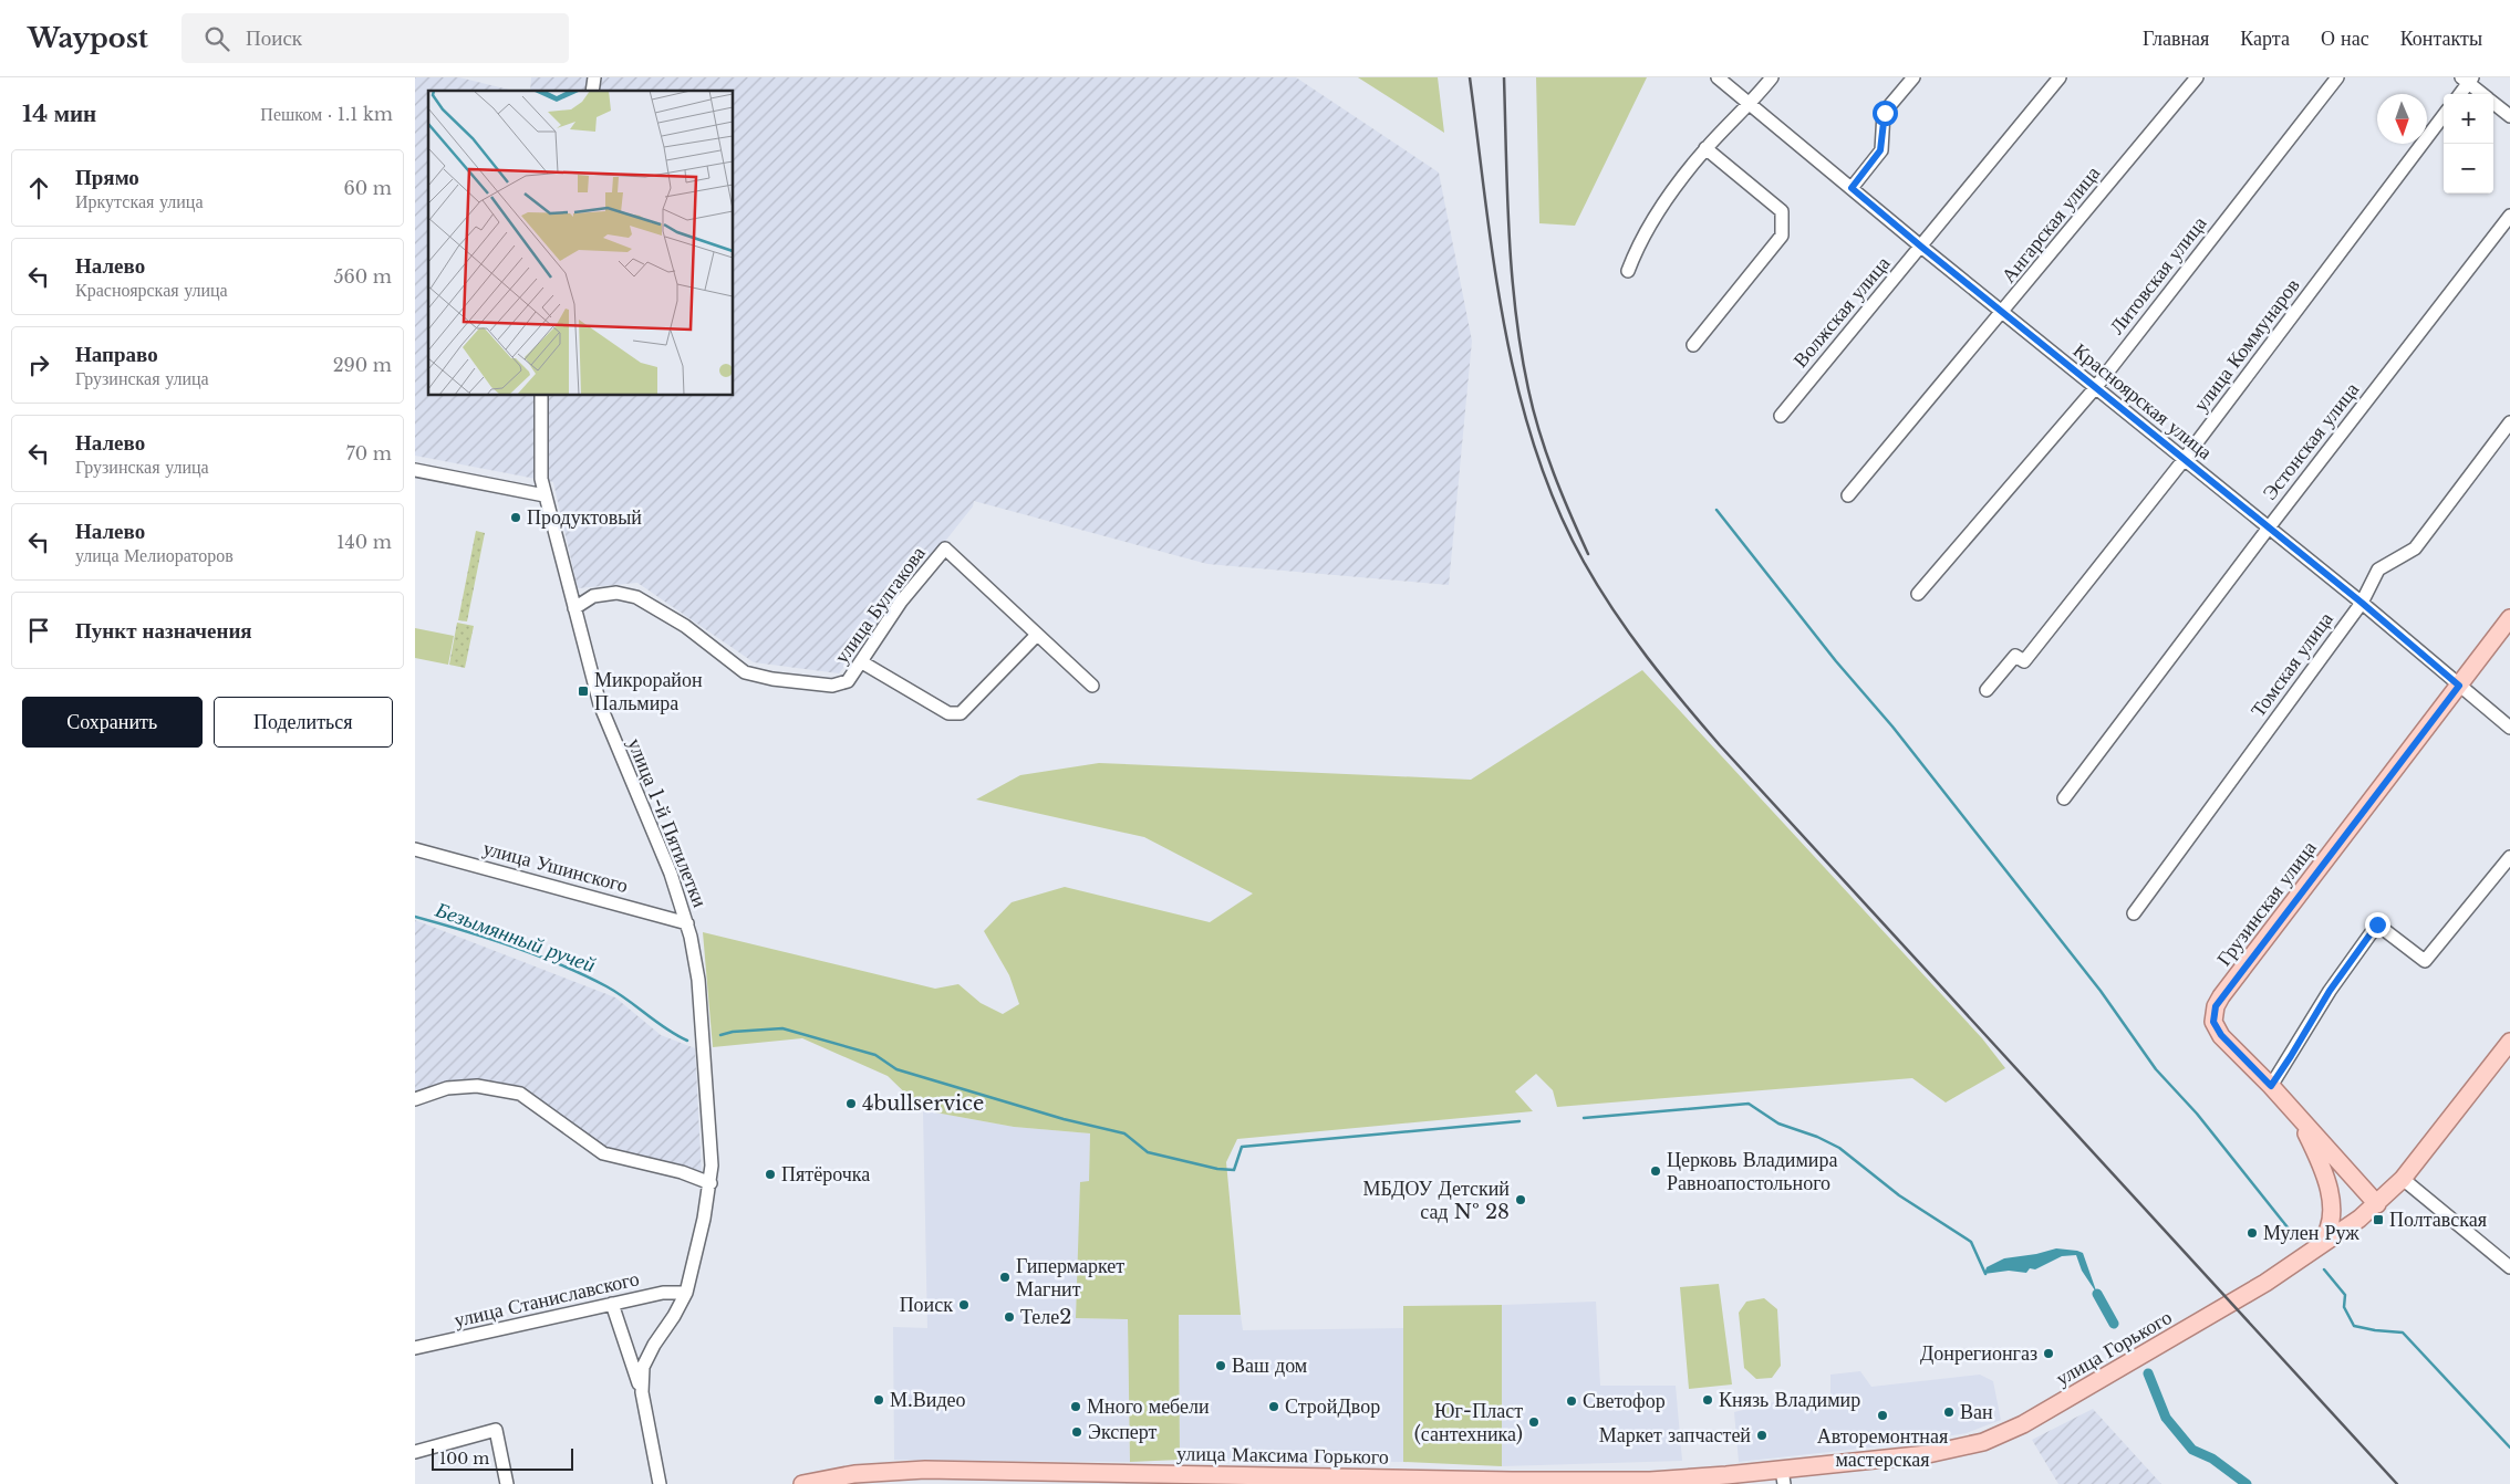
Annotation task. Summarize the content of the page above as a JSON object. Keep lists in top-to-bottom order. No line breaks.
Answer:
{"streets":{"main road":["Грузинская улица","улица Горького","улица Максима Горького"],"street":["Ангарская улица","Литовская улица","Волжская улица","улица Коммунаров","Красноярская улица","Эстонская улица","улица Булгакова","Томская улица","улица 1-й Пятилетки","улица Ушинского","улица Станиславского"]},"crossings":[["Ангарская улица","Красноярская улица"],["Литовская улица","Красноярская улица"],["Волжская улица","Красноярская улица"],["улица Коммунаров","Красноярская улица"],["Красноярская улица","Эстонская улица"],["Красноярская улица","Томская улица"],["Красноярская улица","Грузинская улица"],["улица Булгакова","улица 1-й Пятилетки"],["улица 1-й Пятилетки","улица Ушинского"],["улица 1-й Пятилетки","улица Станиславского"],["улица Горького","улица Максима Горького"]],"water":["Безымянный ручей"],"places":{"other":["Продуктовый","4bullservice","Церковь Владимира Равноапостольного","Пятёрочка","МБДОУ Детский сад № 28","Мулен Руж","Гипермаркет Магнит","Поиск","Теле2","Донрегионгаз","Ваш дом","М.Видео","Князь Владимир","Светофор","Много мебели","СтройДвор","Ван","Авторемонтная мастерская","Юг-Пласт (сантехника)","Эксперт","Маркет запчастей"],"transit":["Микрорайон Пальмира","Полтавская"]},"scale_bar":"100 m","north":"bottom","page":{"header":"Waypost","search":"Поиск","nav":["Главная","Карта","О нас","Контакты"],"heading":["14 мин","Пешком · 1.1 km"],"map_buttons":["+","−"],"list":[["Прямо","Иркутская улица","60 m"],["Налево","Красноярская улица","560 m"],["Направо","Грузинская улица","290 m"],["Налево","Грузинская улица","70 m"],["Налево","улица Мелиораторов","140 m"],"Пункт назначения"],"buttons":["Сохранить","Поделиться"],"scale":"100 m"}}
